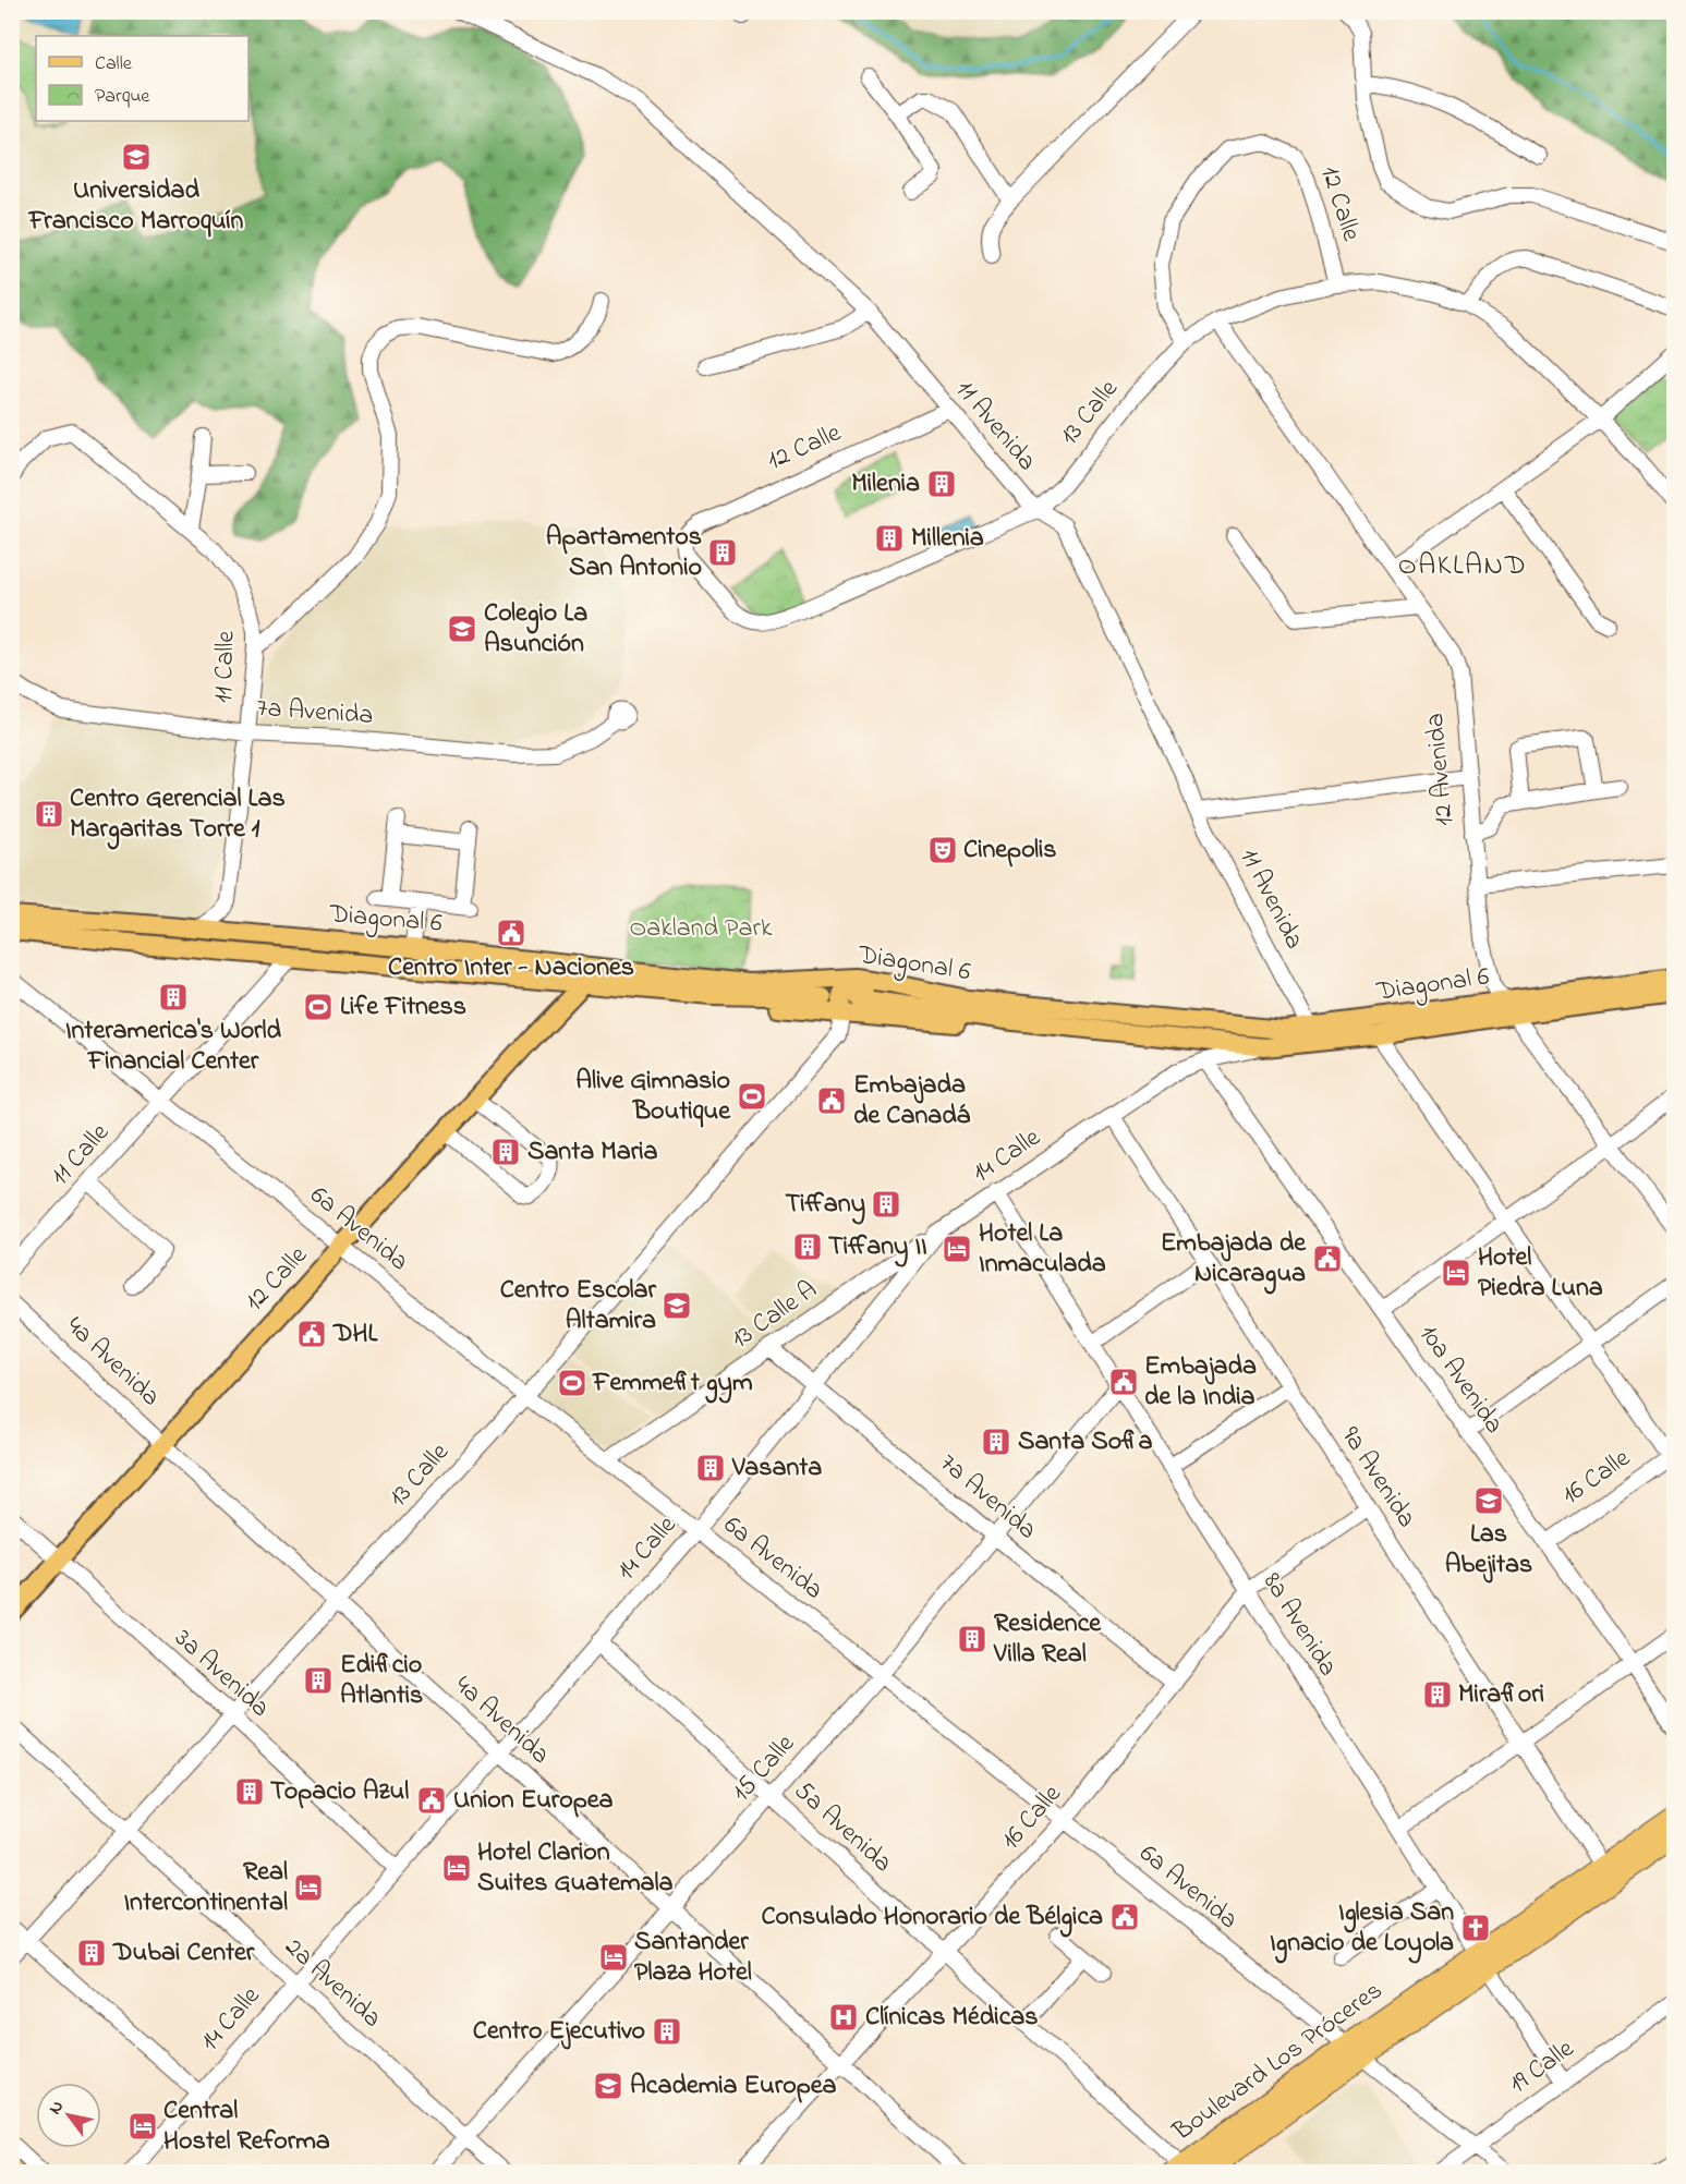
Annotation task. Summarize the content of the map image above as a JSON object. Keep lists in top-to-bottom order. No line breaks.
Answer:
{"streets":{"highway":["Boulevard Los Próceres"],"main road":["12 Calle","Diagonal 6"],"street":["13 Calle","11 Avenida","11 Calle","7a Avenida","12 Avenida","14 Calle","6a Avenida","13 Calle A","4a Avenida","10a Avenida","9a Avenida","16 Calle","8a Avenida","3a Avenida","15 Calle","5a Avenida","2a Avenida","19 Calle"]},"crossings":[["12 Calle","13 Calle"],["12 Calle","11 Avenida"],["12 Calle","Diagonal 6"],["12 Calle","6a Avenida"],["12 Calle","4a Avenida"],["12 Calle","3a Avenida"],["13 Calle","11 Avenida"],["13 Calle","12 Avenida"],["13 Calle","Diagonal 6"],["13 Calle","6a Avenida"],["13 Calle","4a Avenida"],["13 Calle","3a Avenida"],["13 Calle","2a Avenida"],["11 Avenida","Diagonal 6"],["11 Calle","7a Avenida"],["11 Calle","Diagonal 6"],["11 Calle","6a Avenida"],["7a Avenida","14 Calle"],["7a Avenida","13 Calle A"],["7a Avenida","16 Calle"],["7a Avenida","15 Calle"],["12 Avenida","Diagonal 6"],["Diagonal 6","14 Calle"],["14 Calle","6a Avenida"],["14 Calle","13 Calle A"],["14 Calle","4a Avenida"],["14 Calle","10a Avenida"],["14 Calle","9a Avenida"],["14 Calle","8a Avenida"],["14 Calle","3a Avenida"],["14 Calle","5a Avenida"],["14 Calle","2a Avenida"],["6a Avenida","13 Calle A"],["6a Avenida","16 Calle"],["6a Avenida","15 Calle"],["6a Avenida","Boulevard Los Próceres"],["6a Avenida","19 Calle"],["4a Avenida","16 Calle"],["4a Avenida","15 Calle"],["10a Avenida","16 Calle"],["9a Avenida","16 Calle"],["9a Avenida","Boulevard Los Próceres"],["16 Calle","8a Avenida"],["16 Calle","5a Avenida"],["8a Avenida","15 Calle"],["8a Avenida","Boulevard Los Próceres"],["8a Avenida","19 Calle"],["15 Calle","5a Avenida"],["15 Calle","2a Avenida"],["5a Avenida","Boulevard Los Próceres"]],"districts":["OAKLAND"],"parks":["Oakland Park"],"places":{"school or university":["Universidad Francisco Marroquín","Colegio La Asunción","Centro Escolar Altamira","Las Abejitas","Academia Europea"],"building":["Milenia","Millenia","Apartamentos San Antonio","Centro Gerencial Las Margaritas Torre 1","Interamerica's World Financial Center","Santa Maria","Tiffany","Tiffany II","Santa Sofia","Vasanta","Residence Villa Real","Edificio Atlantis","Mirafiori","Topacio Azul","Dubai Center","Centro Ejecutivo"],"theatre":["Cinepolis"],"public building":["Centro Inter - Naciones","Embajada de Canadá","Embajada de Nicaragua","DHL","Embajada de la India","Union Europea","Consulado Honorario de Bélgica"],"sports":["Life Fitness","Alive Gimnasio Boutique","Femmefit gym"],"hotel":["Hotel La Inmaculada","Hotel Piedra Luna","Hotel Clarion Suites Guatemala","Real Intercontinental","Santander Plaza Hotel","Central Hostel Reforma"],"church":["Iglesia San Ignacio de Loyola"],"hospital":["Clínicas Médicas"]},"legend":["Calle","Parque"],"north":"top left"}
